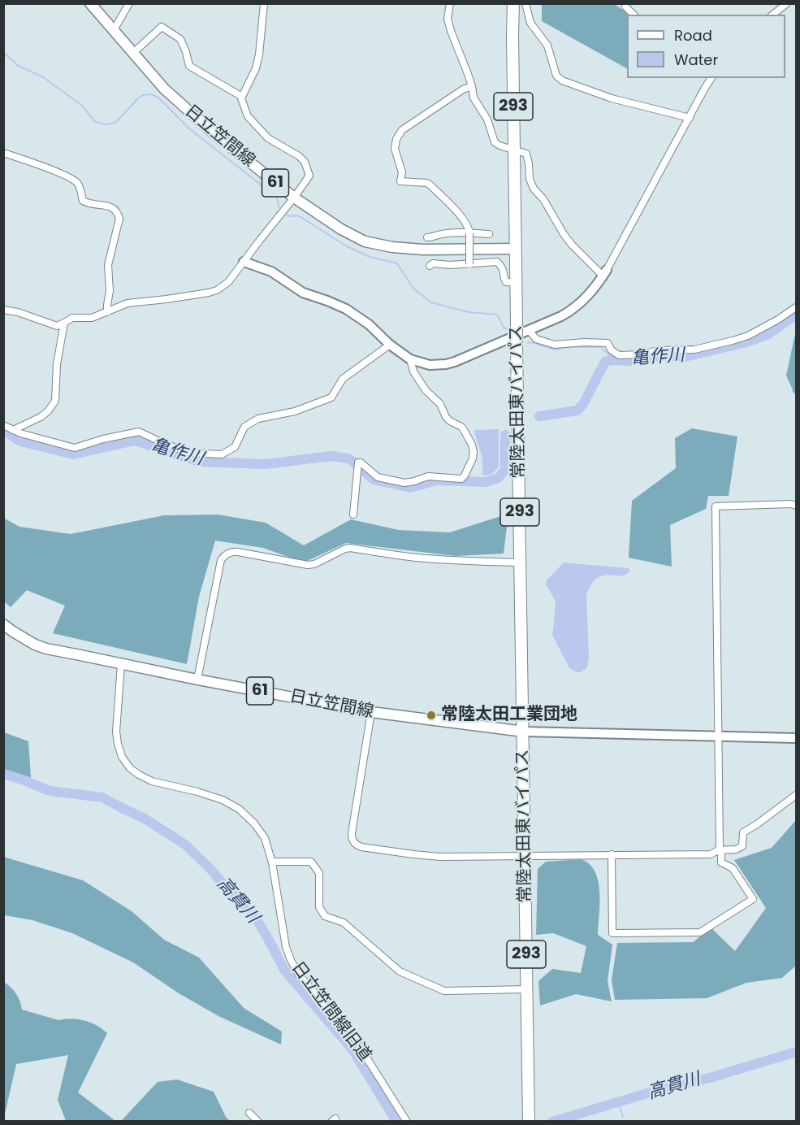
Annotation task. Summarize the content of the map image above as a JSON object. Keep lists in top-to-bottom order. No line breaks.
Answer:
{"streets":{"highway":["293","常陸太田東バイパス"],"main road":["日立笠間線","61"],"street":["日立笠間線旧道"]},"crossings":[["日立笠間線","常陸太田東バイパス"],["日立笠間線","日立笠間線旧道"]],"water":["亀作川","高貫川"],"places":["常陸太田工業団地"],"legend":["Road","Water"]}
